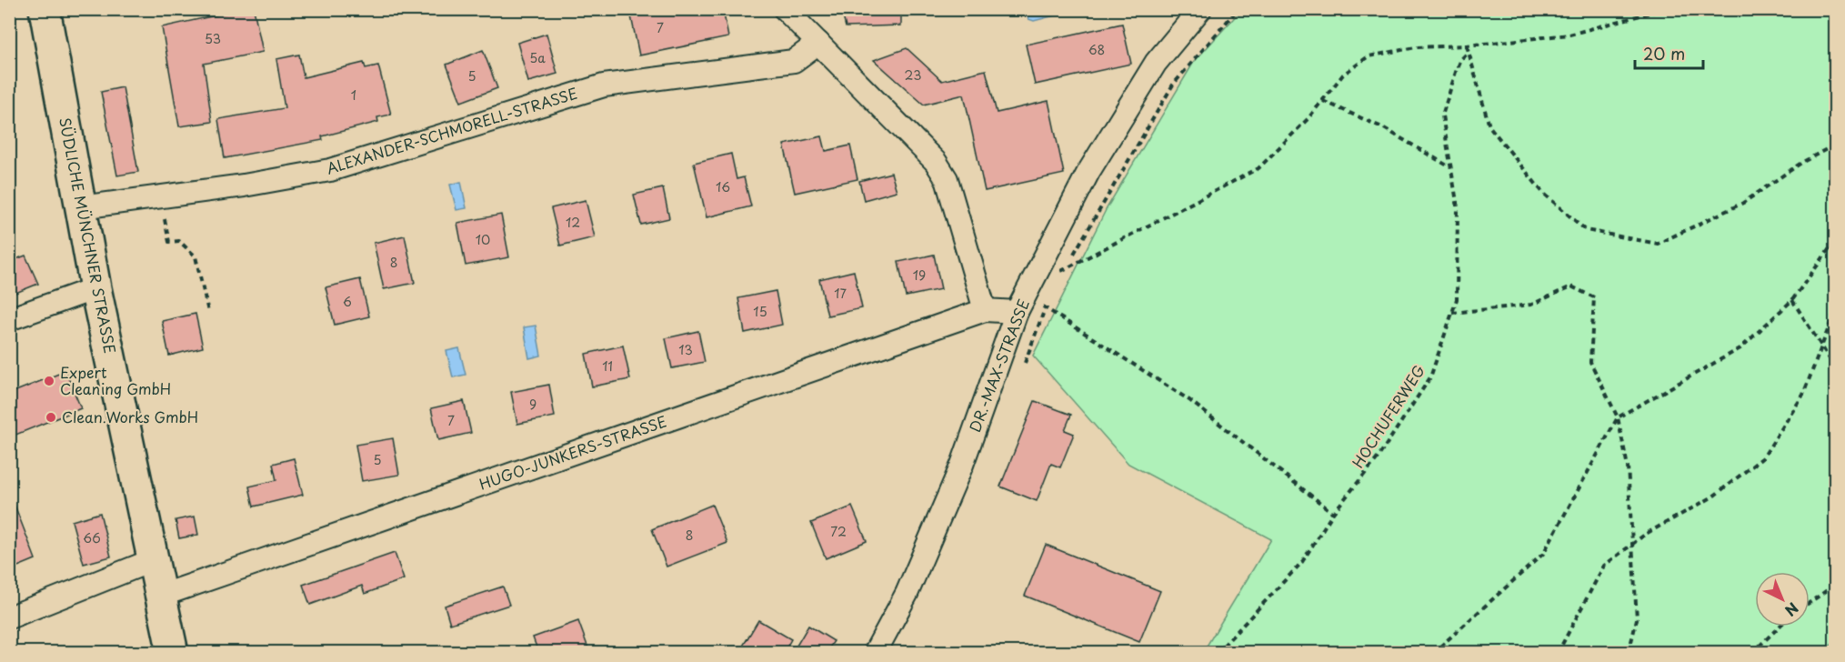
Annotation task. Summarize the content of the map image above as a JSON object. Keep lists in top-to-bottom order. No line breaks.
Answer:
{"streets":{"main road":["SÜDLICHE MÜNCHNER STRASSE"],"street":["ALEXANDER-SCHMORELL-STRASSE","DR.-MAX-STRASSE","HUGO-JUNKERS-STRASSE"],"path":["HOCHUFERWEG"]},"crossings":[["ALEXANDER-SCHMORELL-STRASSE","SÜDLICHE MÜNCHNER STRASSE"],["SÜDLICHE MÜNCHNER STRASSE","HUGO-JUNKERS-STRASSE"]],"places":["Expert Cleaning GmbH","Clean.Works GmbH"],"house_numbers":["7","53","68","5a","23","5","1","16","12","10","8","19","17","6","15","13","11","9","7","5","72","8","66"],"scale_bar":"20 m","north":"bottom right"}
